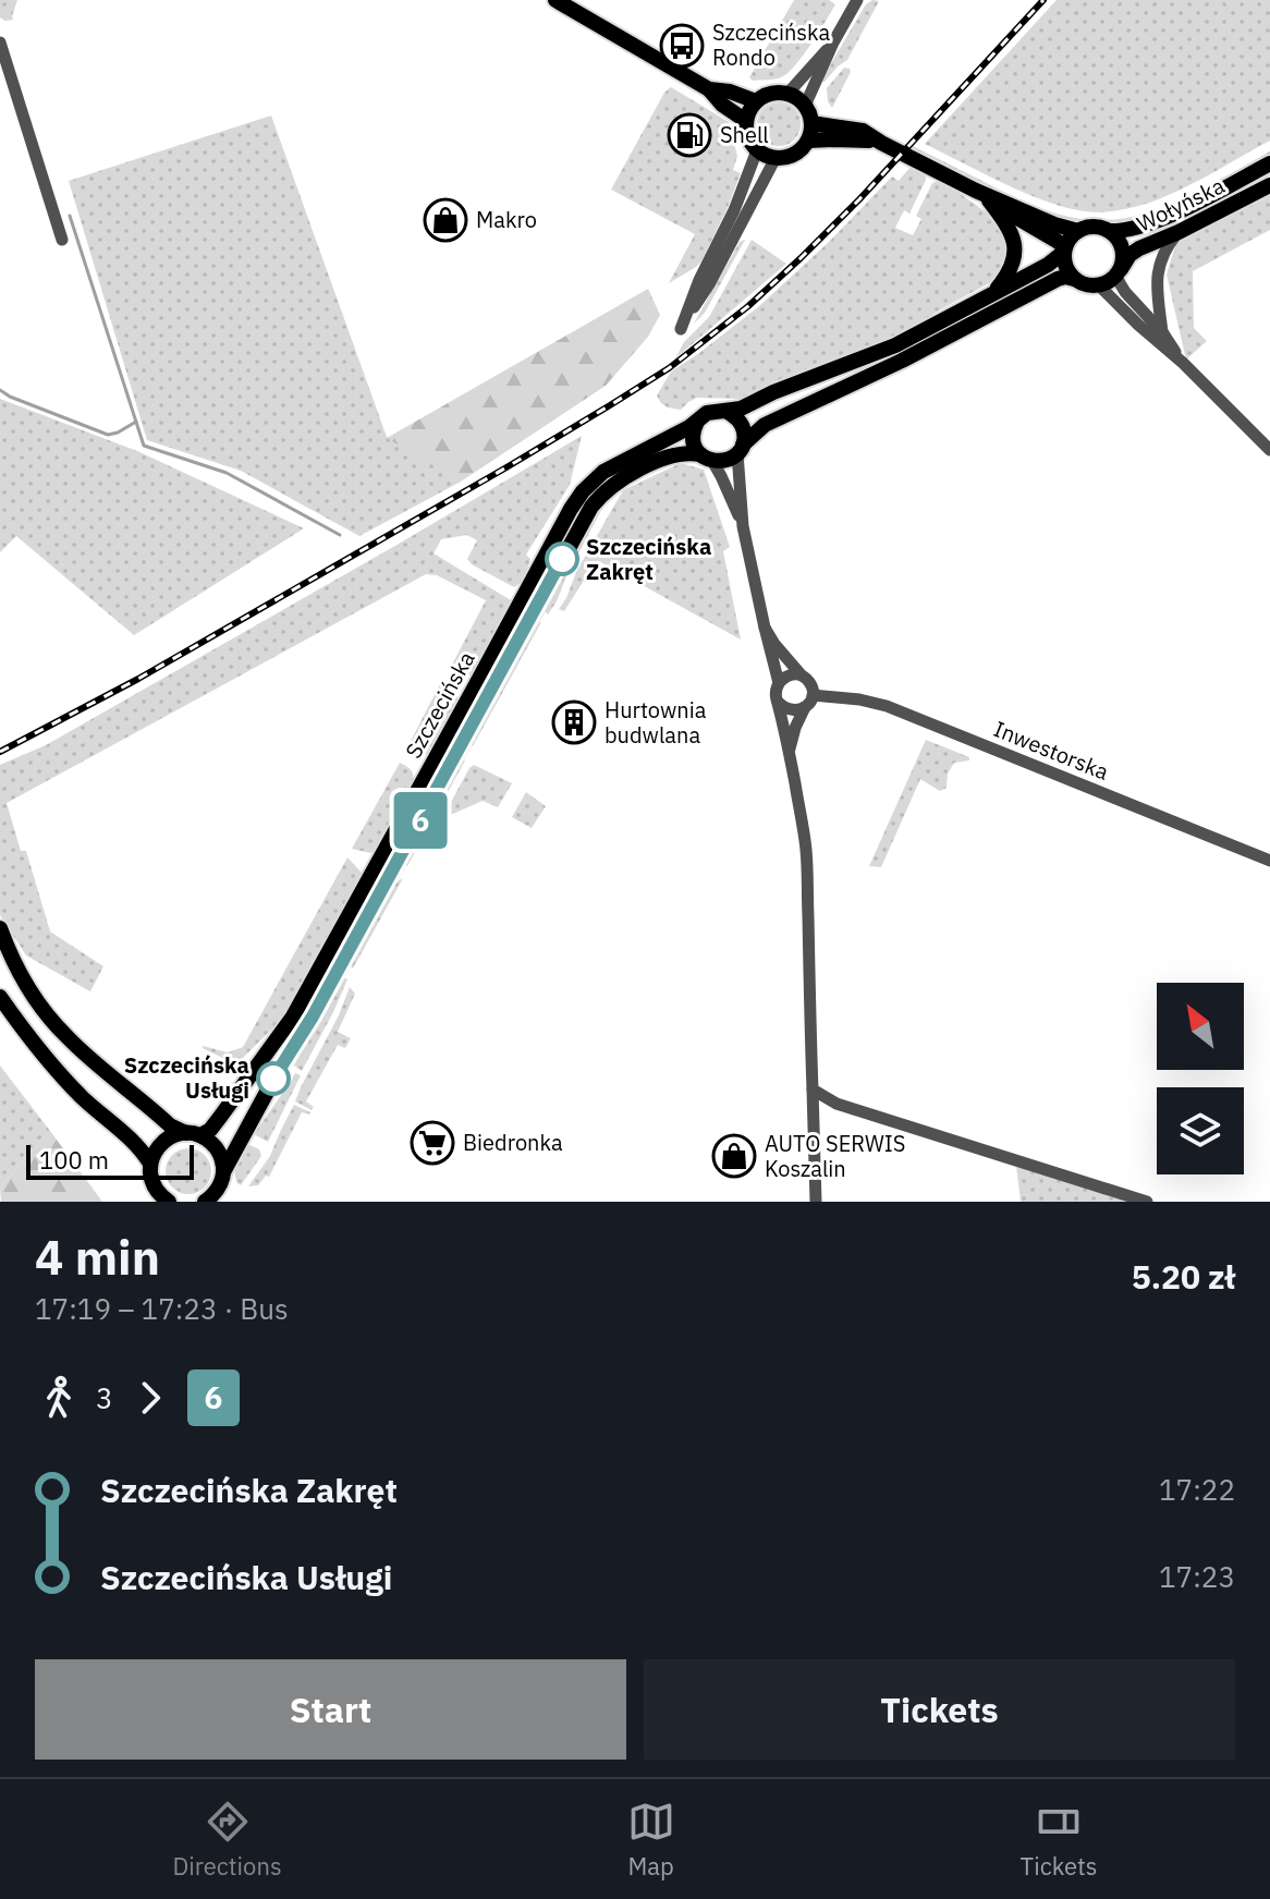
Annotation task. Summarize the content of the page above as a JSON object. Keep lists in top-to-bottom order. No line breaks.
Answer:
{"streets":{"main road":["Wołyńska","Szczecińska"],"street":["Inwestorska"]},"places":{"bus stop":["Szczecińska Rondo"],"fuel station":["Shell"],"shop":["Makro","AUTO SERWIS Koszalin"],"other":["Szczecińska Zakręt","Szczecińska Usługi"],"building":["Hurtownia budwlana"],"supermarket":["Biedronka"]},"lines":["bus line 6"],"scale_bar":"100 m","north":"top left","page":{"on_map":"6","scale":"100 m","heading":["4 min","17:19 – 17:23 · Bus","5.20 zł"],"legs":["3","6"],"list":[{"name":"Szczecińska Zakręt","value":"17:22"},{"name":"Szczecińska Usługi","value":"17:23"}],"buttons":["Start","Tickets"],"tabs":["Directions","Map","Tickets"]}}
